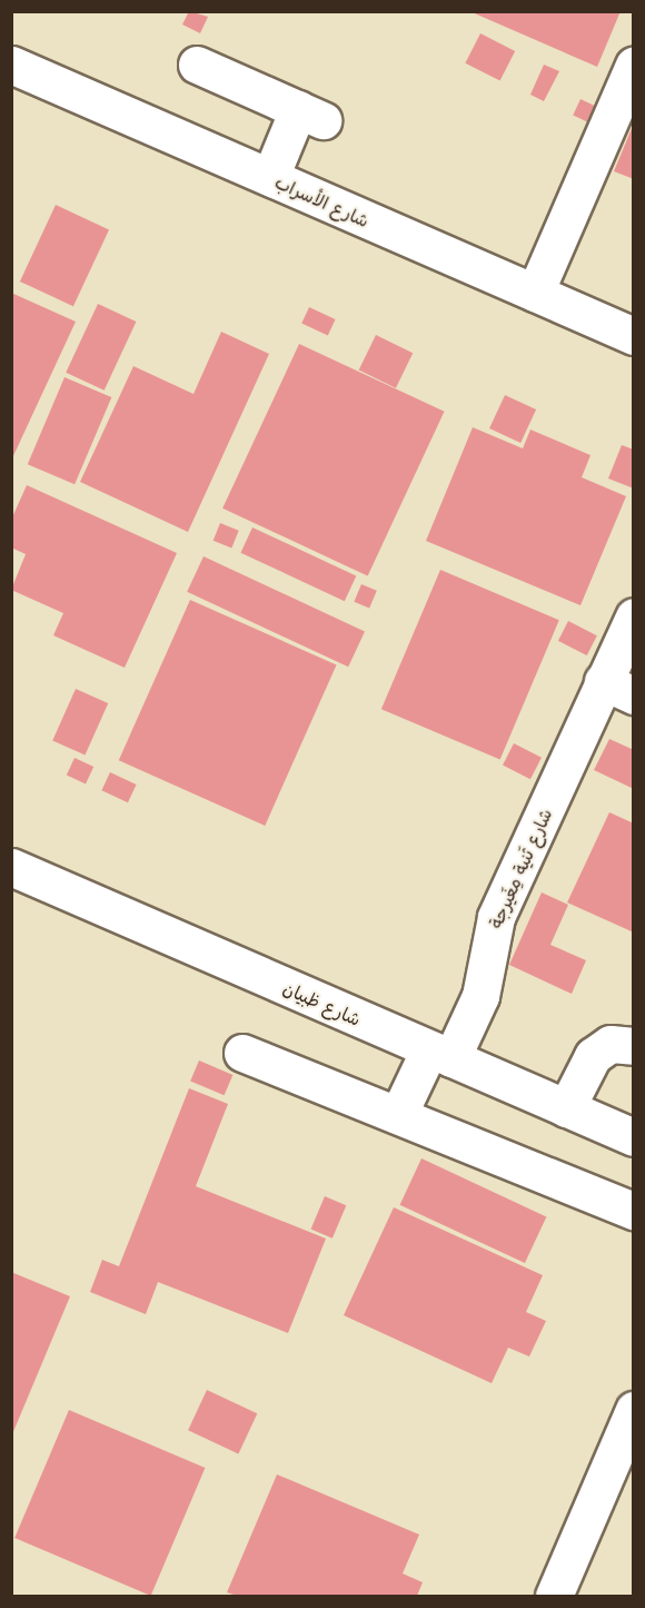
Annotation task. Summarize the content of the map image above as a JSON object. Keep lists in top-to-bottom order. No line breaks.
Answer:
{"streets":{"street":["شارع الأسراب","شارع ثَنية مِغَيرجة","شارع ظبيان"]},"crossings":[["شارع ثَنية مِغَيرجة","شارع ظبيان"]]}
